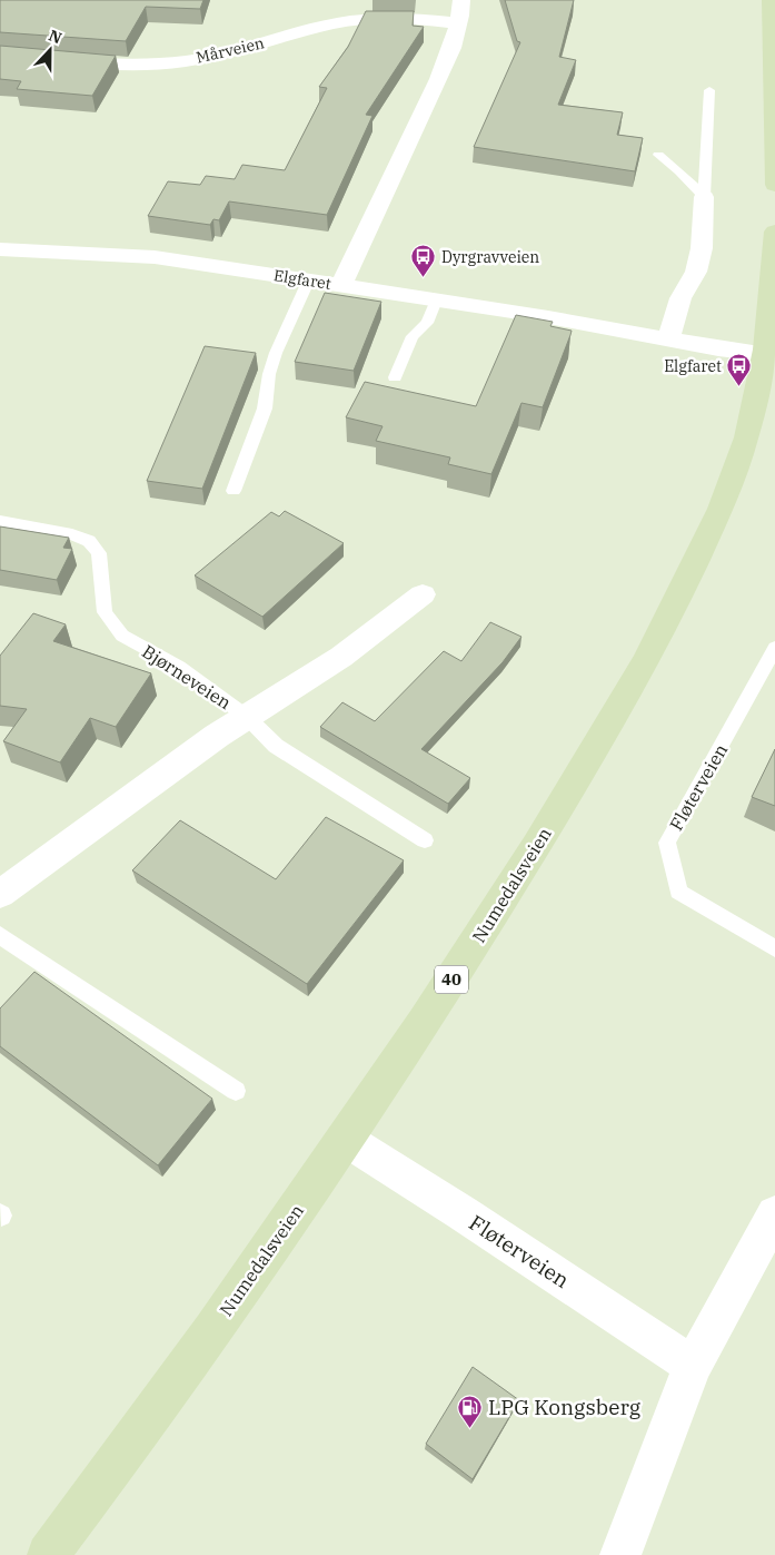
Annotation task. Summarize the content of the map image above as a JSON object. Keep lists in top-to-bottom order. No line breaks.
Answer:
{"streets":{"main road":["Numedalsveien","40"],"street":["Mårveien","Elgfaret","Bjørneveien","Fløterveien"]},"crossings":[["Elgfaret","Numedalsveien"],["Fløterveien","Numedalsveien"]],"places":{"bus stop":["Dyrgravveien","Elgfaret"],"fuel station":["LPG Kongsberg"]},"north":"top"}
